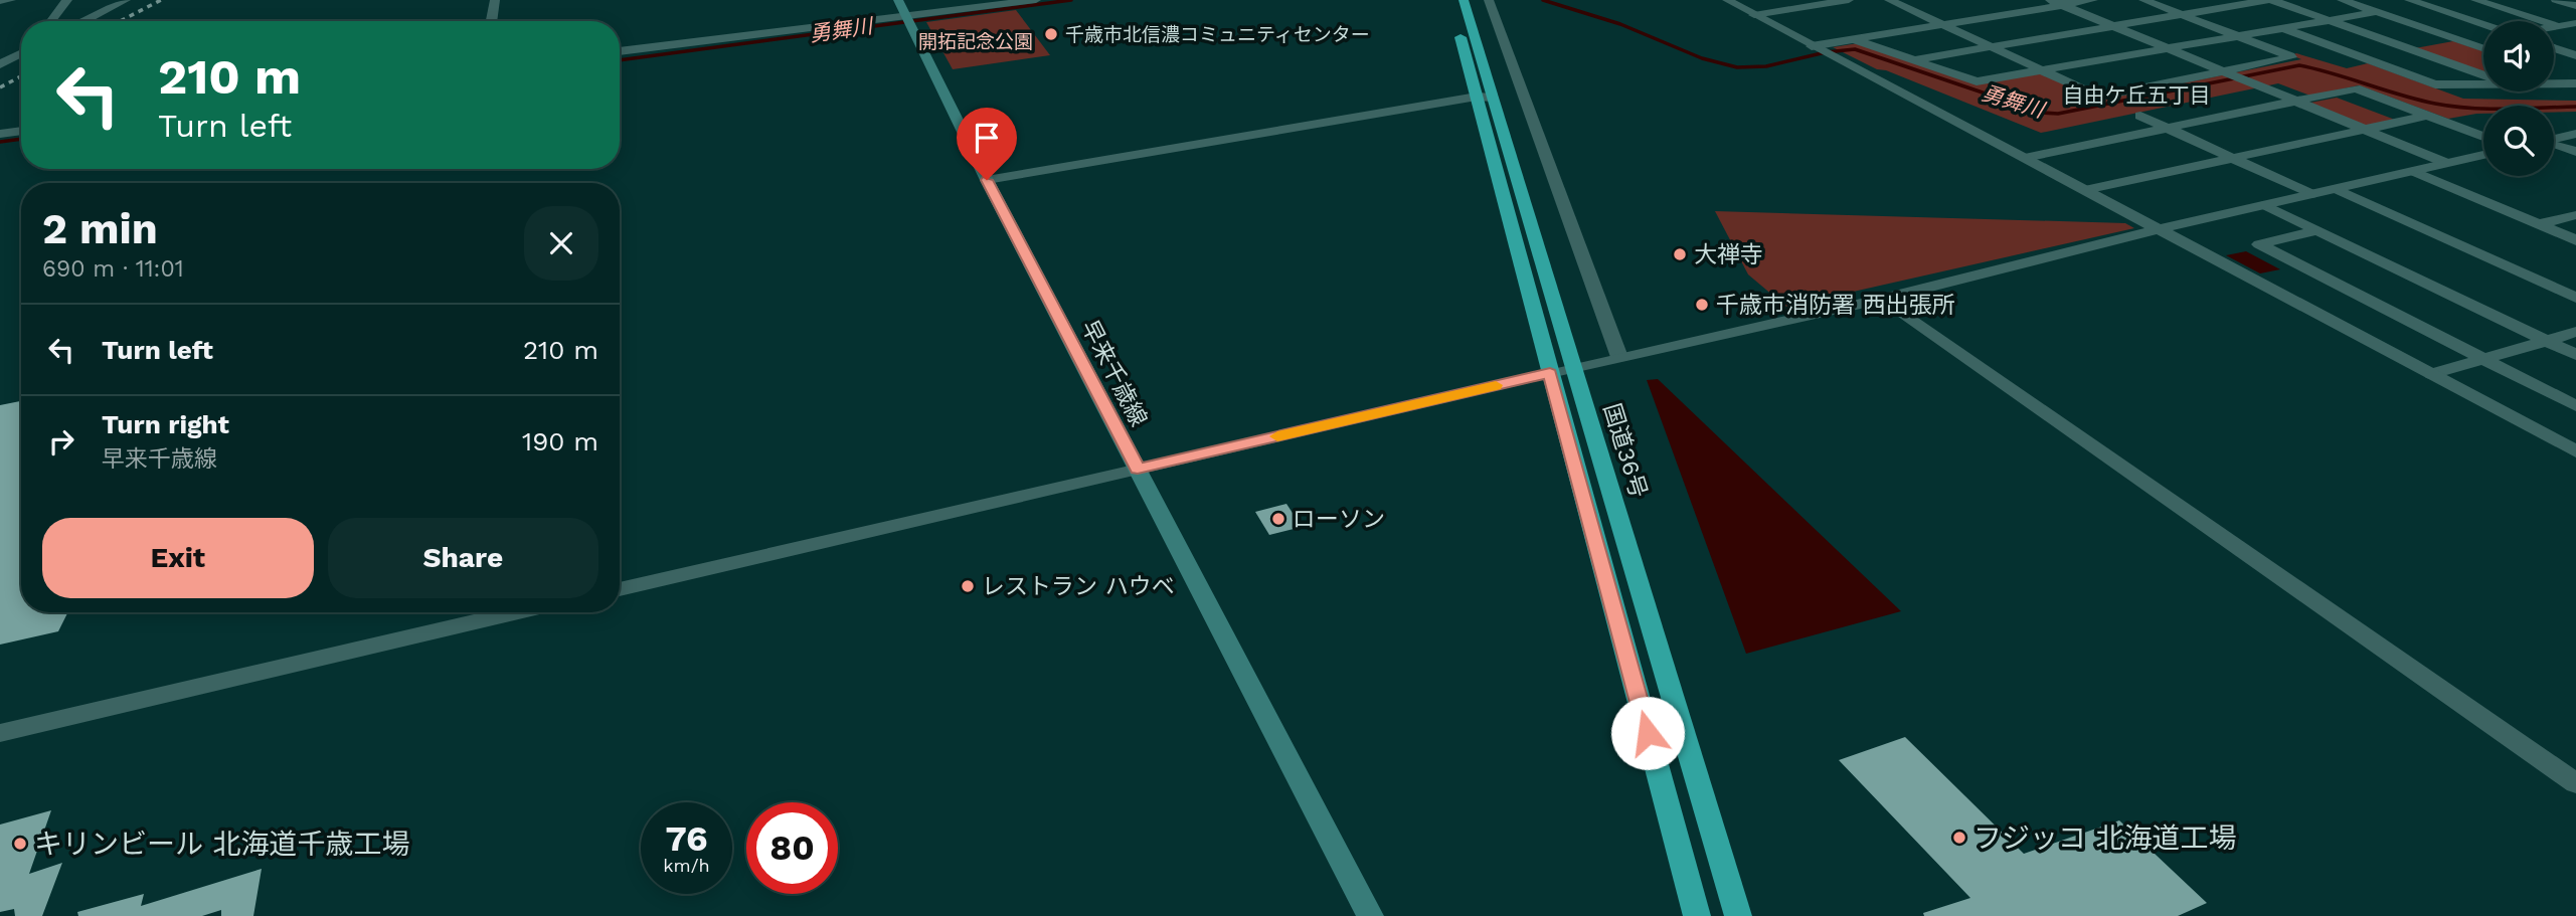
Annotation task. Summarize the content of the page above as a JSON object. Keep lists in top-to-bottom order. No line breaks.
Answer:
{"streets":{"highway":["国道36号"],"main road":["早来千歳線"]},"districts":["自由ケ丘五丁目"],"water":["勇舞川"],"parks":["開拓記念公園"],"places":["千歳市北信濃コミュニティセンター","大禅寺","千歳市消防署 西出張所","ローソン","レストラン ハウベ","フジッコ 北海道工場","キリンビール 北海道千歳工場"],"page":{"turn":["210 m","Turn left"],"heading":["2 min","690 m · 11:01"],"list":[{"name":"Turn left","value":"210 m"},{"name":"Turn right","note":"早来千歳線","value":"190 m"}],"buttons":["Exit","Share"],"speed":"76 km/h","limit":"80"}}
